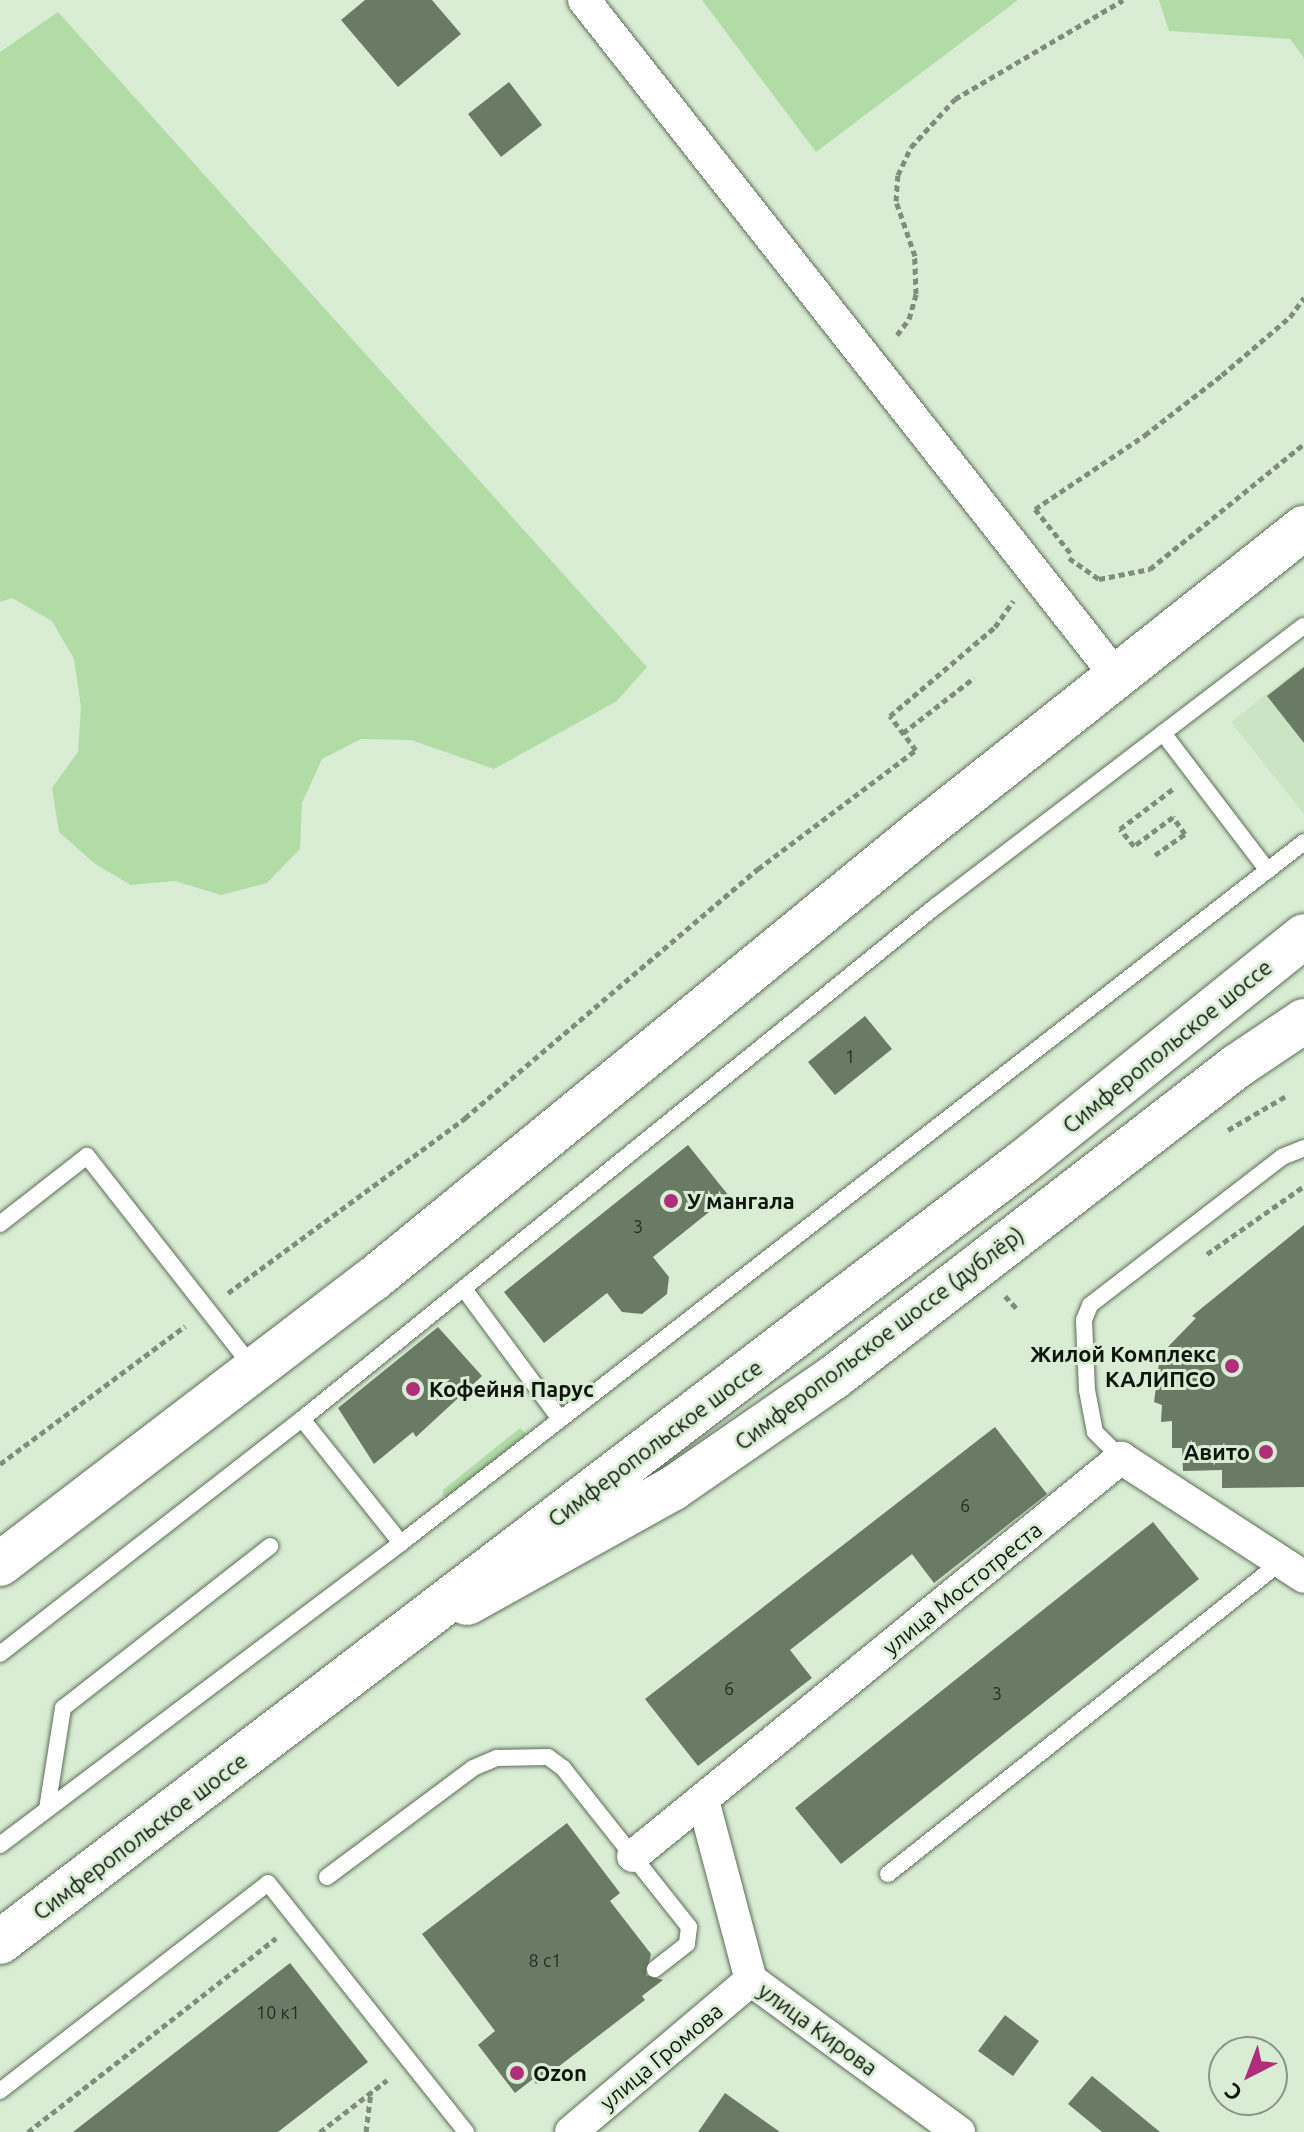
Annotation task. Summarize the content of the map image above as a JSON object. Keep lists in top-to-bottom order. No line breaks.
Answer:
{"streets":{"main road":["Симферопольское шоссе","Симферопольское шоссе (дублёр)"],"street":["улица Мостотреста","улица Кирова","улица Громова"]},"crossings":[["Симферопольское шоссе","Симферопольское шоссе (дублёр)"],["улица Мостотреста","улица Кирова"],["улица Кирова","улица Громова"]],"places":["У мангала","Жилой Комплекс КАЛИПСО","Кофейня Парус","Авито","Ozon"],"house_numbers":["1","3","6","6","3","8 с1","10 к1"],"north":"bottom left"}
